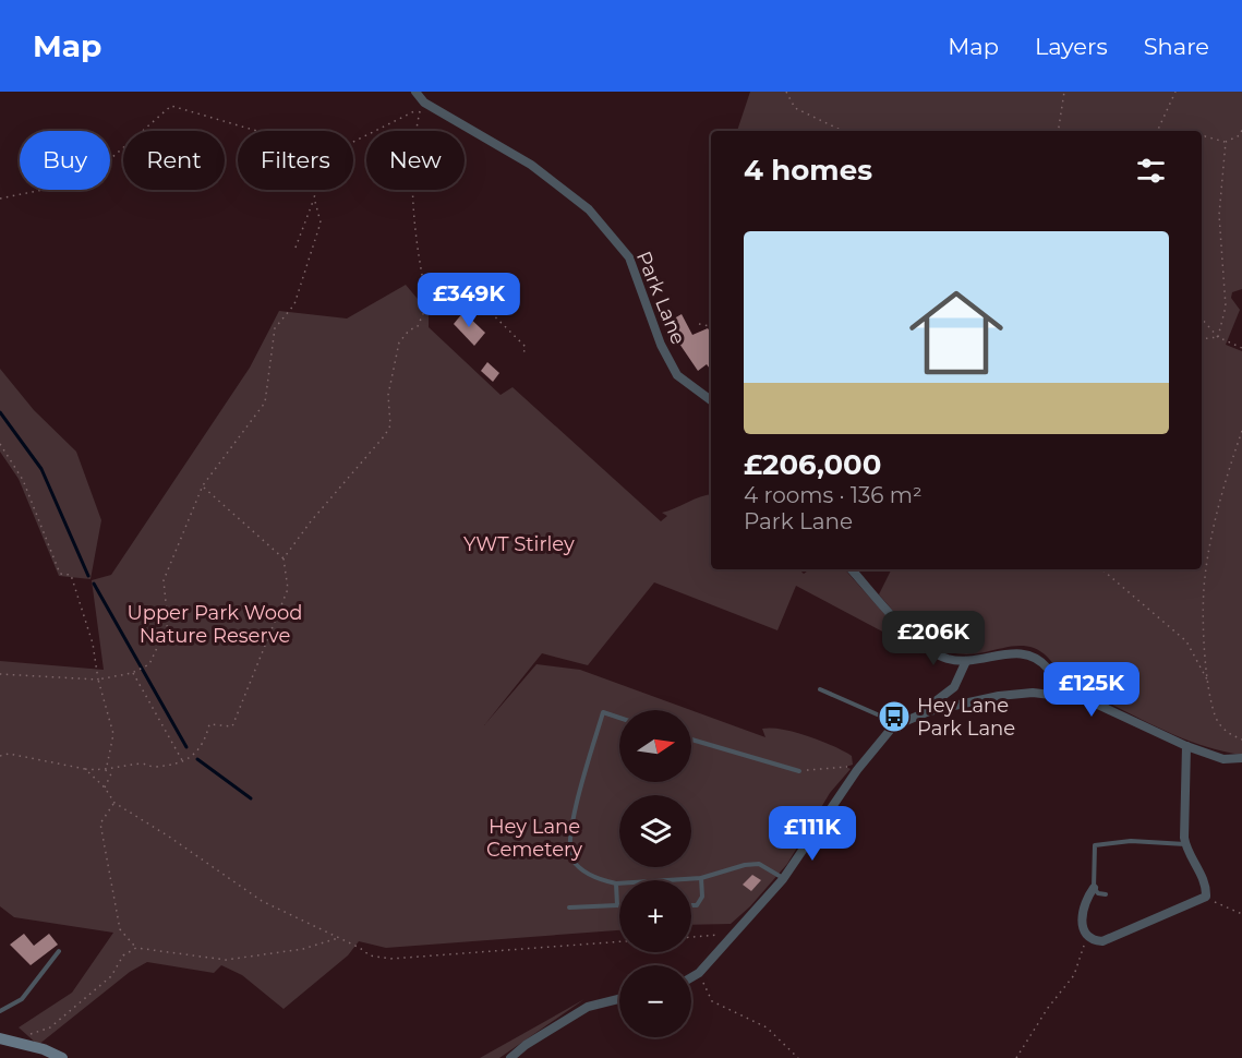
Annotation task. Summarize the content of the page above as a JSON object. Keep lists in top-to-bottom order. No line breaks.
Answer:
{"streets":{"street":["Park Lane"]},"parks":["YWT Stirley","Upper Park Wood Nature Reserve","Hey Lane Cemetery"],"places":{"bus stop":["Hey Lane Park Lane"]},"north":"right","page":{"header":"Map","nav":["Map","Layers","Share"],"chip":["Buy","Rent","Filters","New"],"heading":"4 homes","list":[{"name":"£206,000","note":"4 rooms · 136 m² · Park Lane"}],"price":["£349K","£206K","£125K","£111K"],"map_buttons":["+","−"]}}
